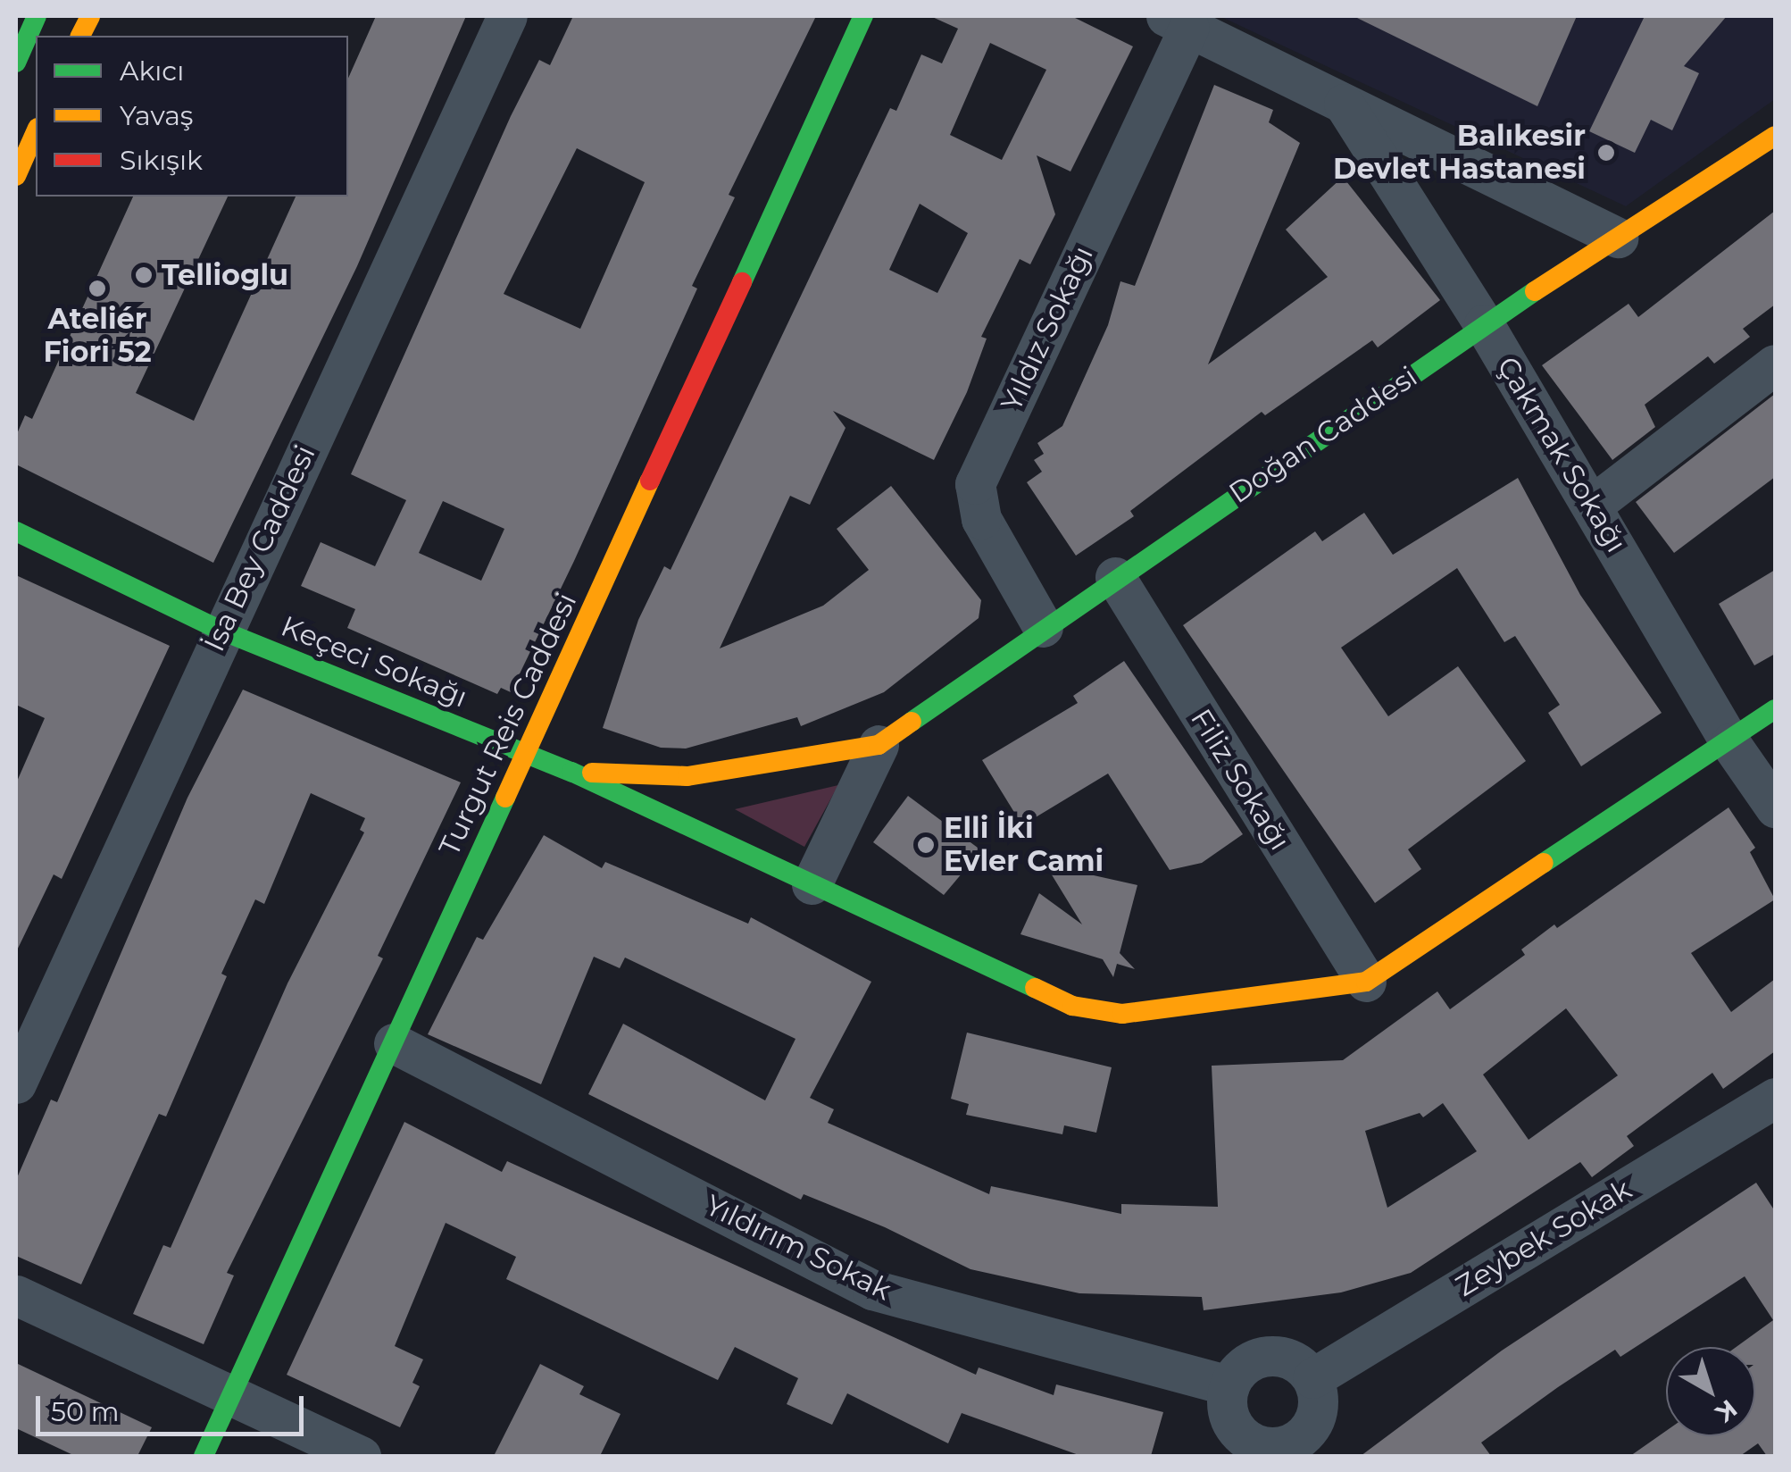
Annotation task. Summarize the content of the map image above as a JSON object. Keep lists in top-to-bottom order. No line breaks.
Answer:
{"streets":{"main road":["Doğan Caddesi","Keçeci Sokağı","Turgut Reis Caddesi"],"street":["Yıldız Sokağı","Çakmak Sokağı","İsa Bey Caddesi","Filiz Sokağı","Zeybek Sokak","Yıldırım Sokak"]},"crossings":[["Yıldız Sokağı","Doğan Caddesi"],["Doğan Caddesi","Çakmak Sokağı"],["Doğan Caddesi","Keçeci Sokağı"],["Doğan Caddesi","Filiz Sokağı"],["İsa Bey Caddesi","Keçeci Sokağı"],["Keçeci Sokağı","Turgut Reis Caddesi"],["Keçeci Sokağı","Filiz Sokağı"],["Turgut Reis Caddesi","Yıldırım Sokak"],["Zeybek Sokak","Yıldırım Sokak"]],"places":["Balıkesir Devlet Hastanesi","Tellioglu","Ateliér Fiori 52","Elli İki Evler Cami"],"legend":["Akıcı","Yavaş","Sıkışık"],"scale_bar":"50 m","north":"bottom right"}
